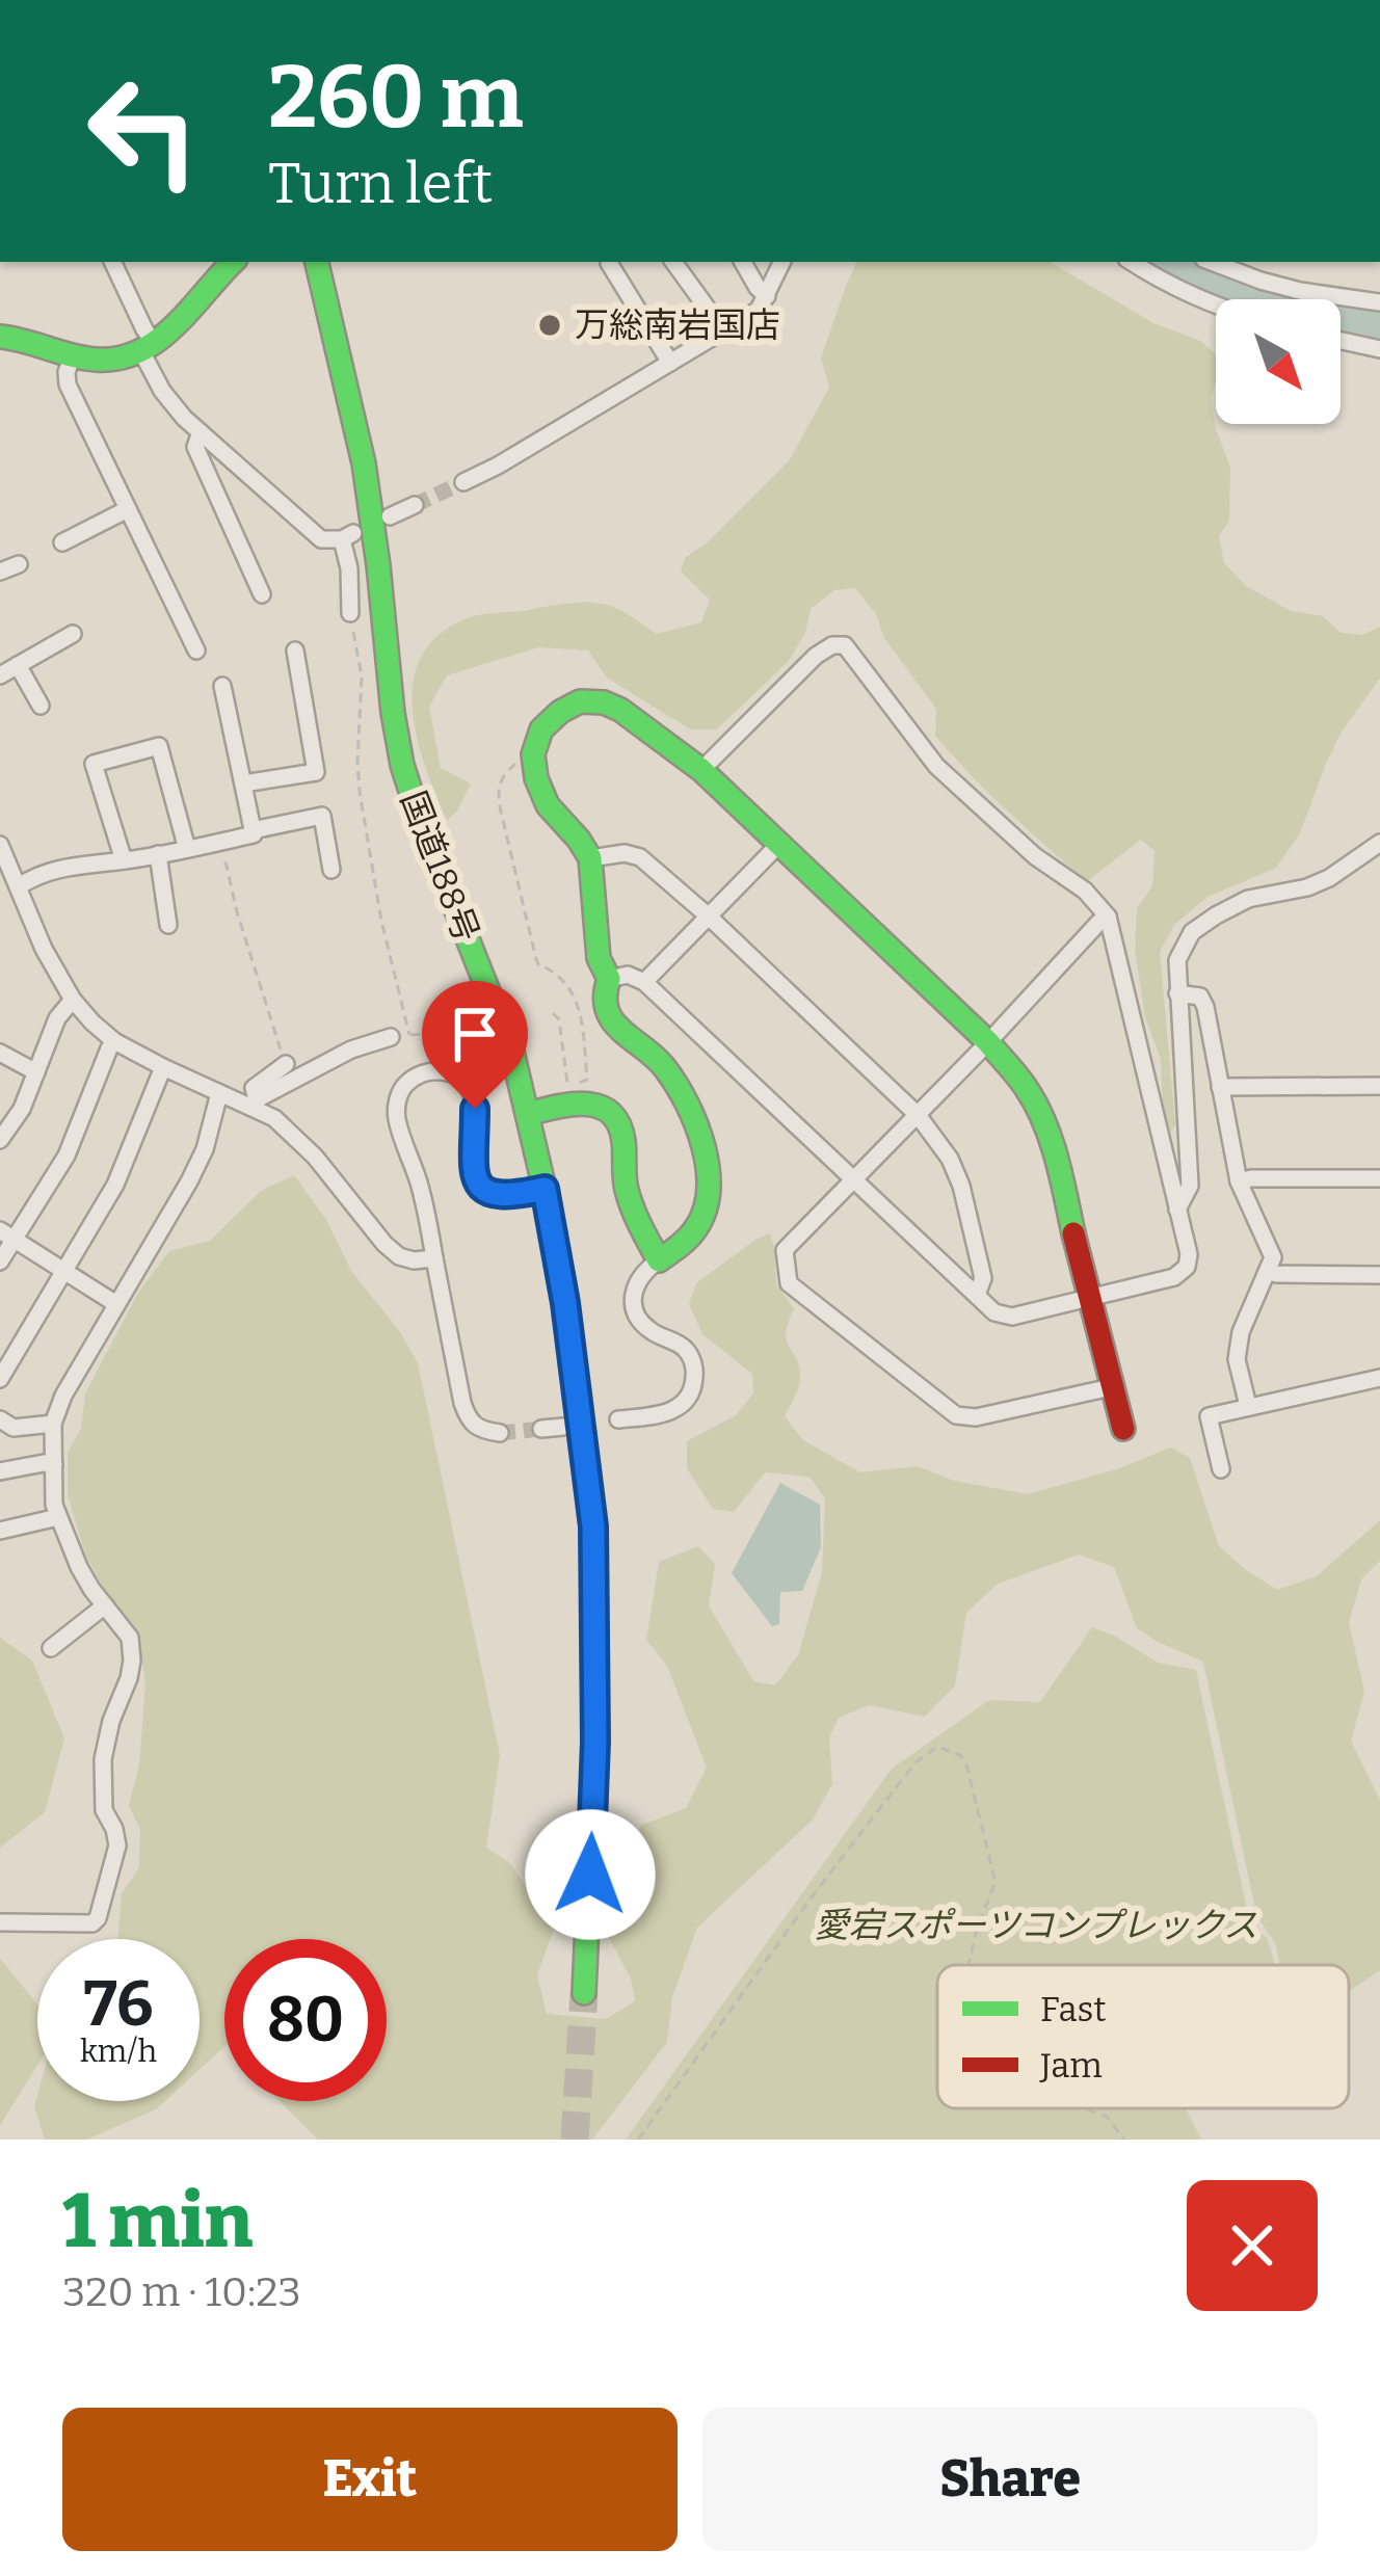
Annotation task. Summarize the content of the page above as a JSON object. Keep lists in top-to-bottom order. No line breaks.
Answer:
{"streets":{"main road":["国道188号"]},"parks":["愛宕スポーツコンプレックス"],"places":["万総南岩国店"],"legend":["Fast","Jam"],"north":"bottom right","page":{"turn":["260 m","Turn left"],"speed":"76 km/h","limit":"80","heading":["1 min","320 m · 10:23"],"buttons":["Exit","Share"]}}
